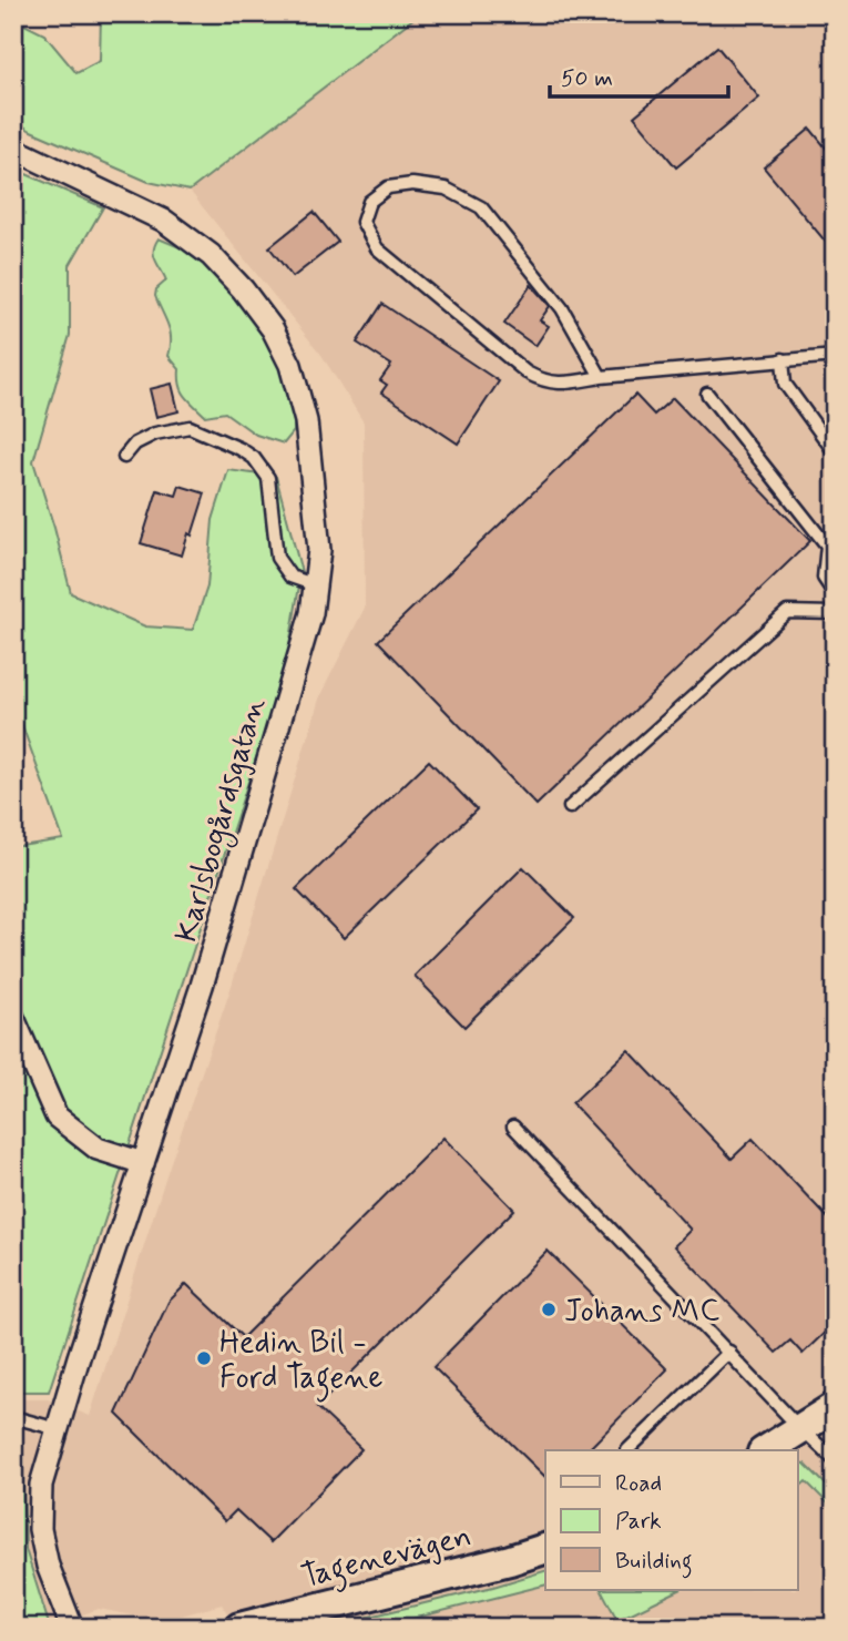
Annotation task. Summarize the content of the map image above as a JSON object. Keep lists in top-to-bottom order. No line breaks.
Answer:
{"streets":{"street":["Karlsbogårdsgatan","Tagenevägen"]},"places":["Johans MC","Hedin Bil - Ford Tagene"],"legend":["Road","Park","Building"],"scale_bar":"50 m"}
